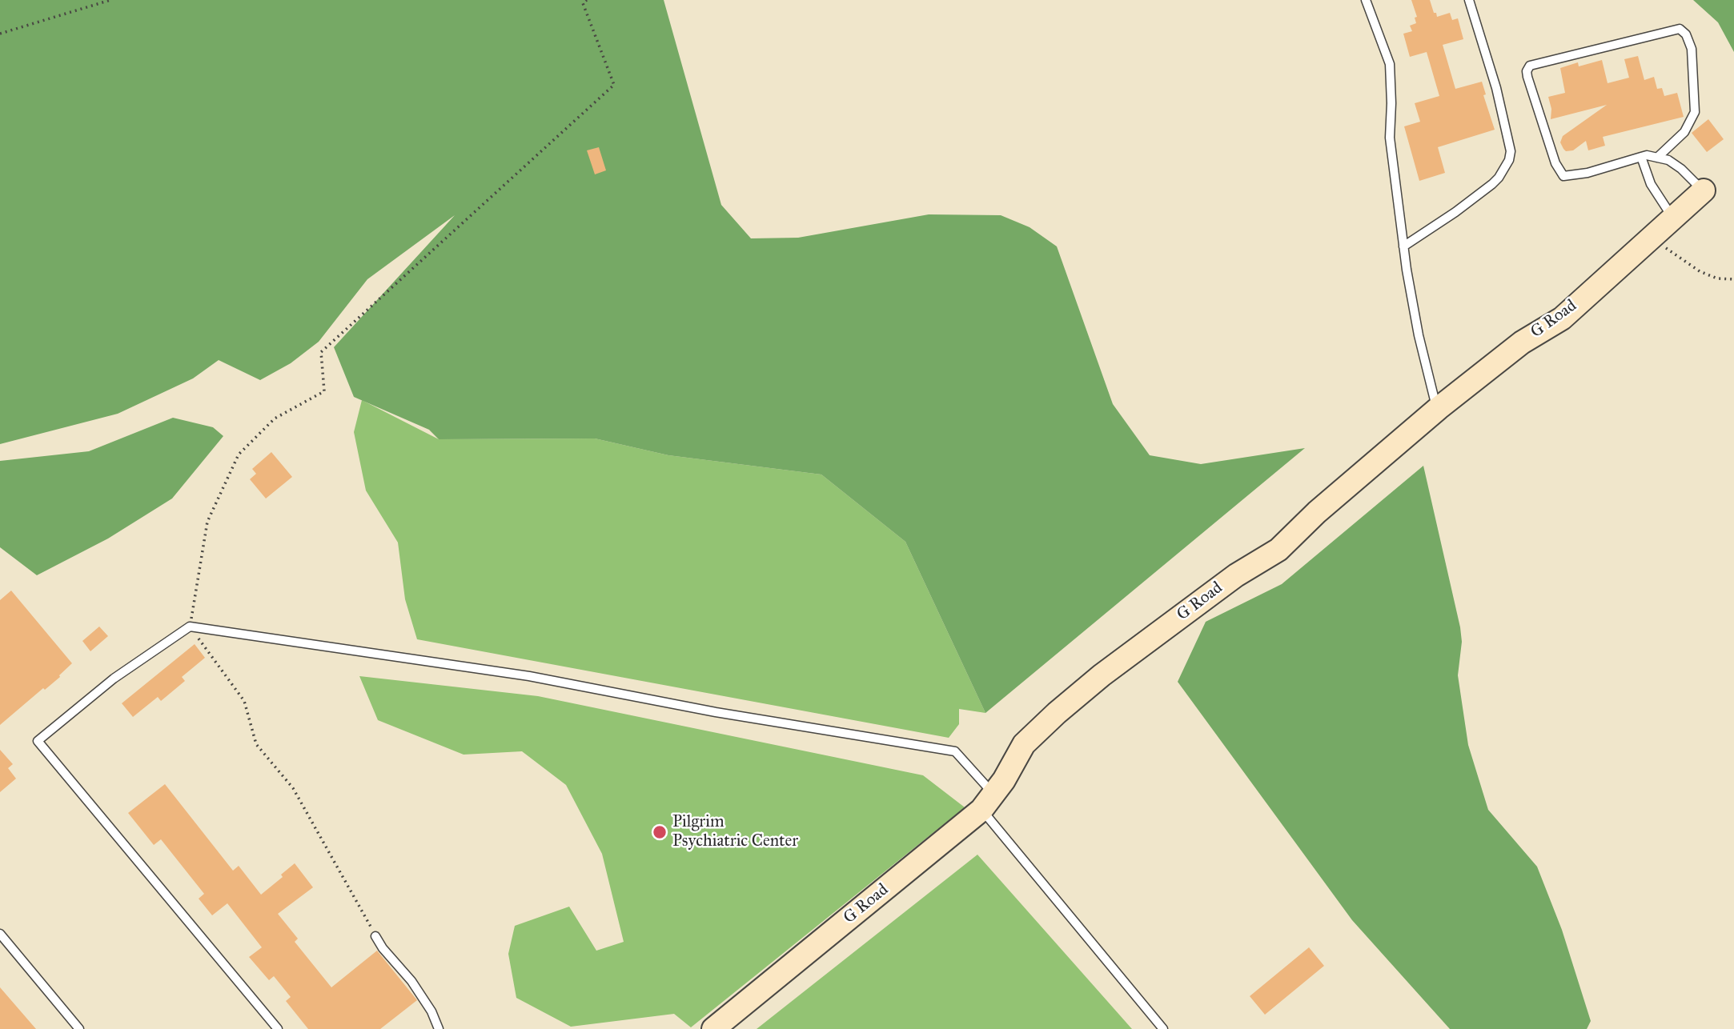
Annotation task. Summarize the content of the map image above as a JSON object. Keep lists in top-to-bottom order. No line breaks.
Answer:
{"streets":{"street":["G Road"]},"places":["Pilgrim Psychiatric Center"]}
